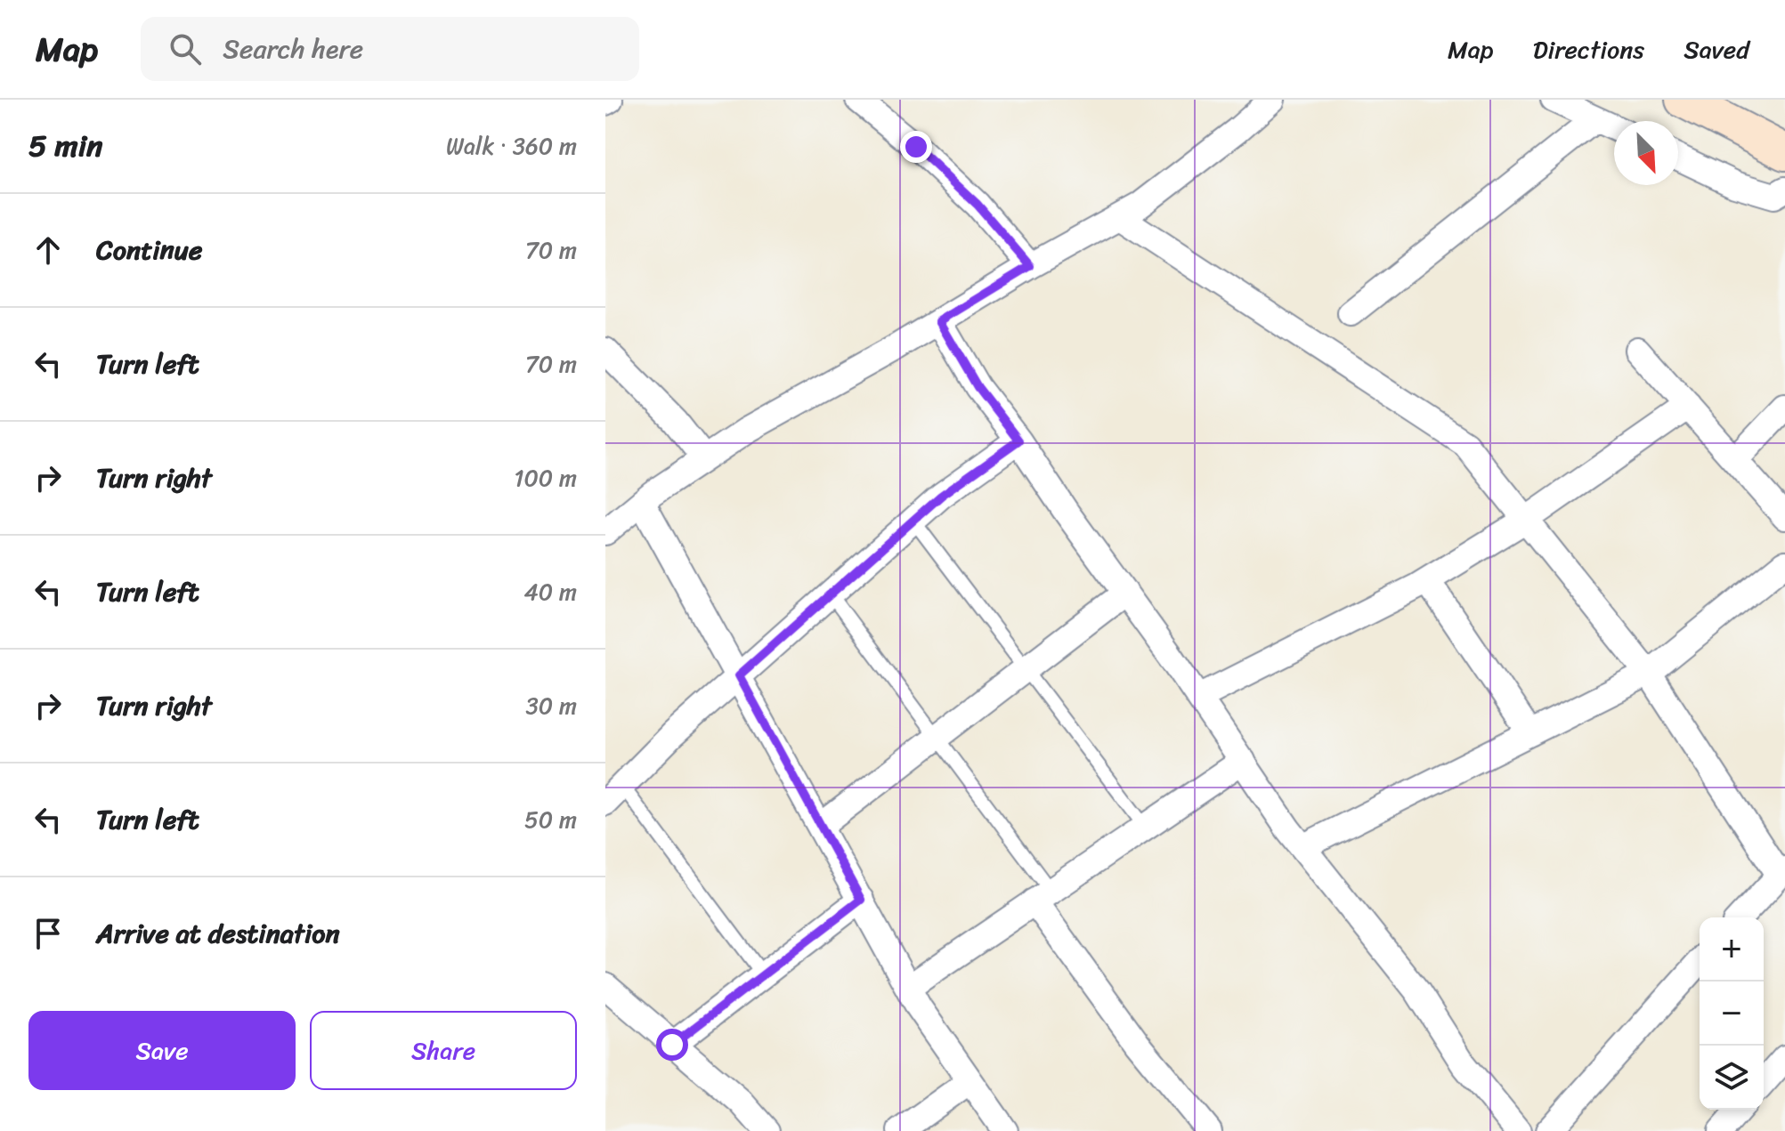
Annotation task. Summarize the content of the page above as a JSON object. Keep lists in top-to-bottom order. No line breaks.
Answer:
{"north":"bottom right","page":{"header":"Map","search":"Search here","nav":["Map","Directions","Saved"],"heading":["5 min","Walk · 360 m"],"list":[["Continue","70 m"],["Turn left","70 m"],["Turn right","100 m"],["Turn left","40 m"],["Turn right","30 m"],["Turn left","50 m"],"Arrive at destination"],"map_buttons":["+","−"],"buttons":["Save","Share"]}}
